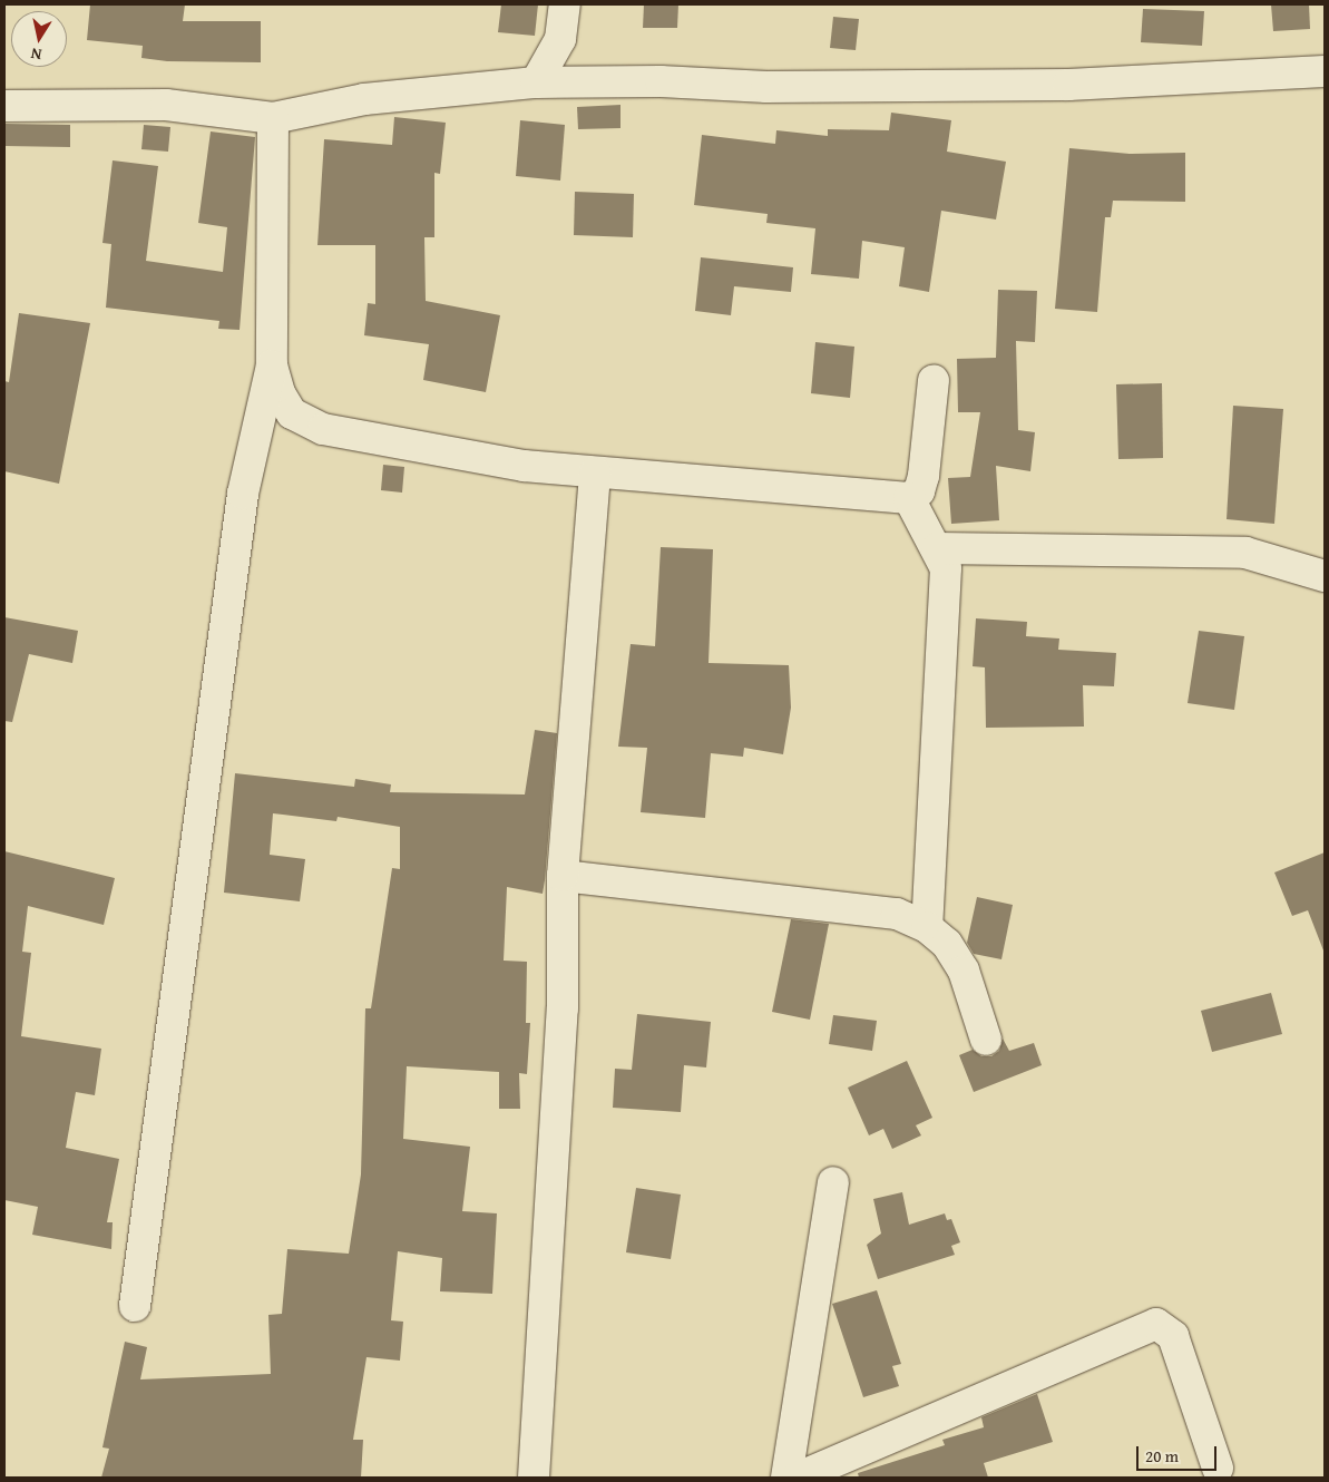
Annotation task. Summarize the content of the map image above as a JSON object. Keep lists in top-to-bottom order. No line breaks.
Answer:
{"scale_bar":"20 m","north":"bottom"}
